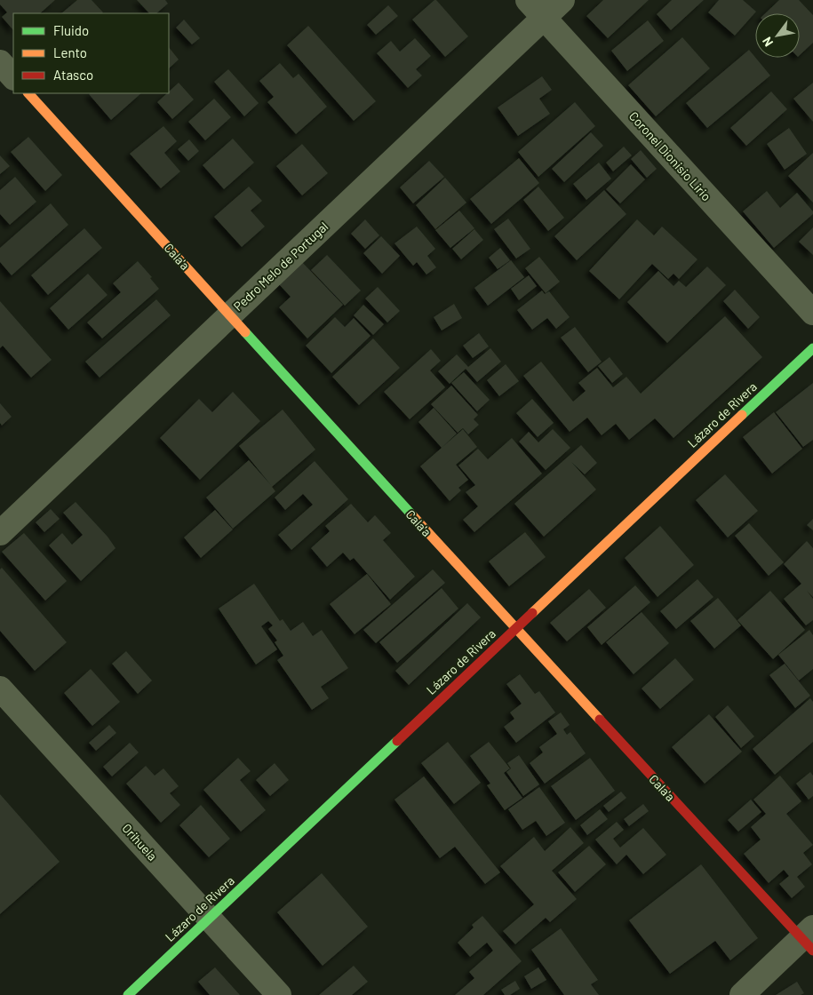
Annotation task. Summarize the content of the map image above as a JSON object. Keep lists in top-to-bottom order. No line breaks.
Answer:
{"streets":{"street":["Coronel Dionisio Lirio","Cala'a","Pedro Melo de Portugal","Lázaro de Rivera","Orihuela"]},"crossings":[["Coronel Dionisio Lirio","Pedro Melo de Portugal"],["Cala'a","Pedro Melo de Portugal"],["Cala'a","Lázaro de Rivera"],["Lázaro de Rivera","Orihuela"]],"legend":["Fluido","Lento","Atasco"],"north":"bottom left"}
